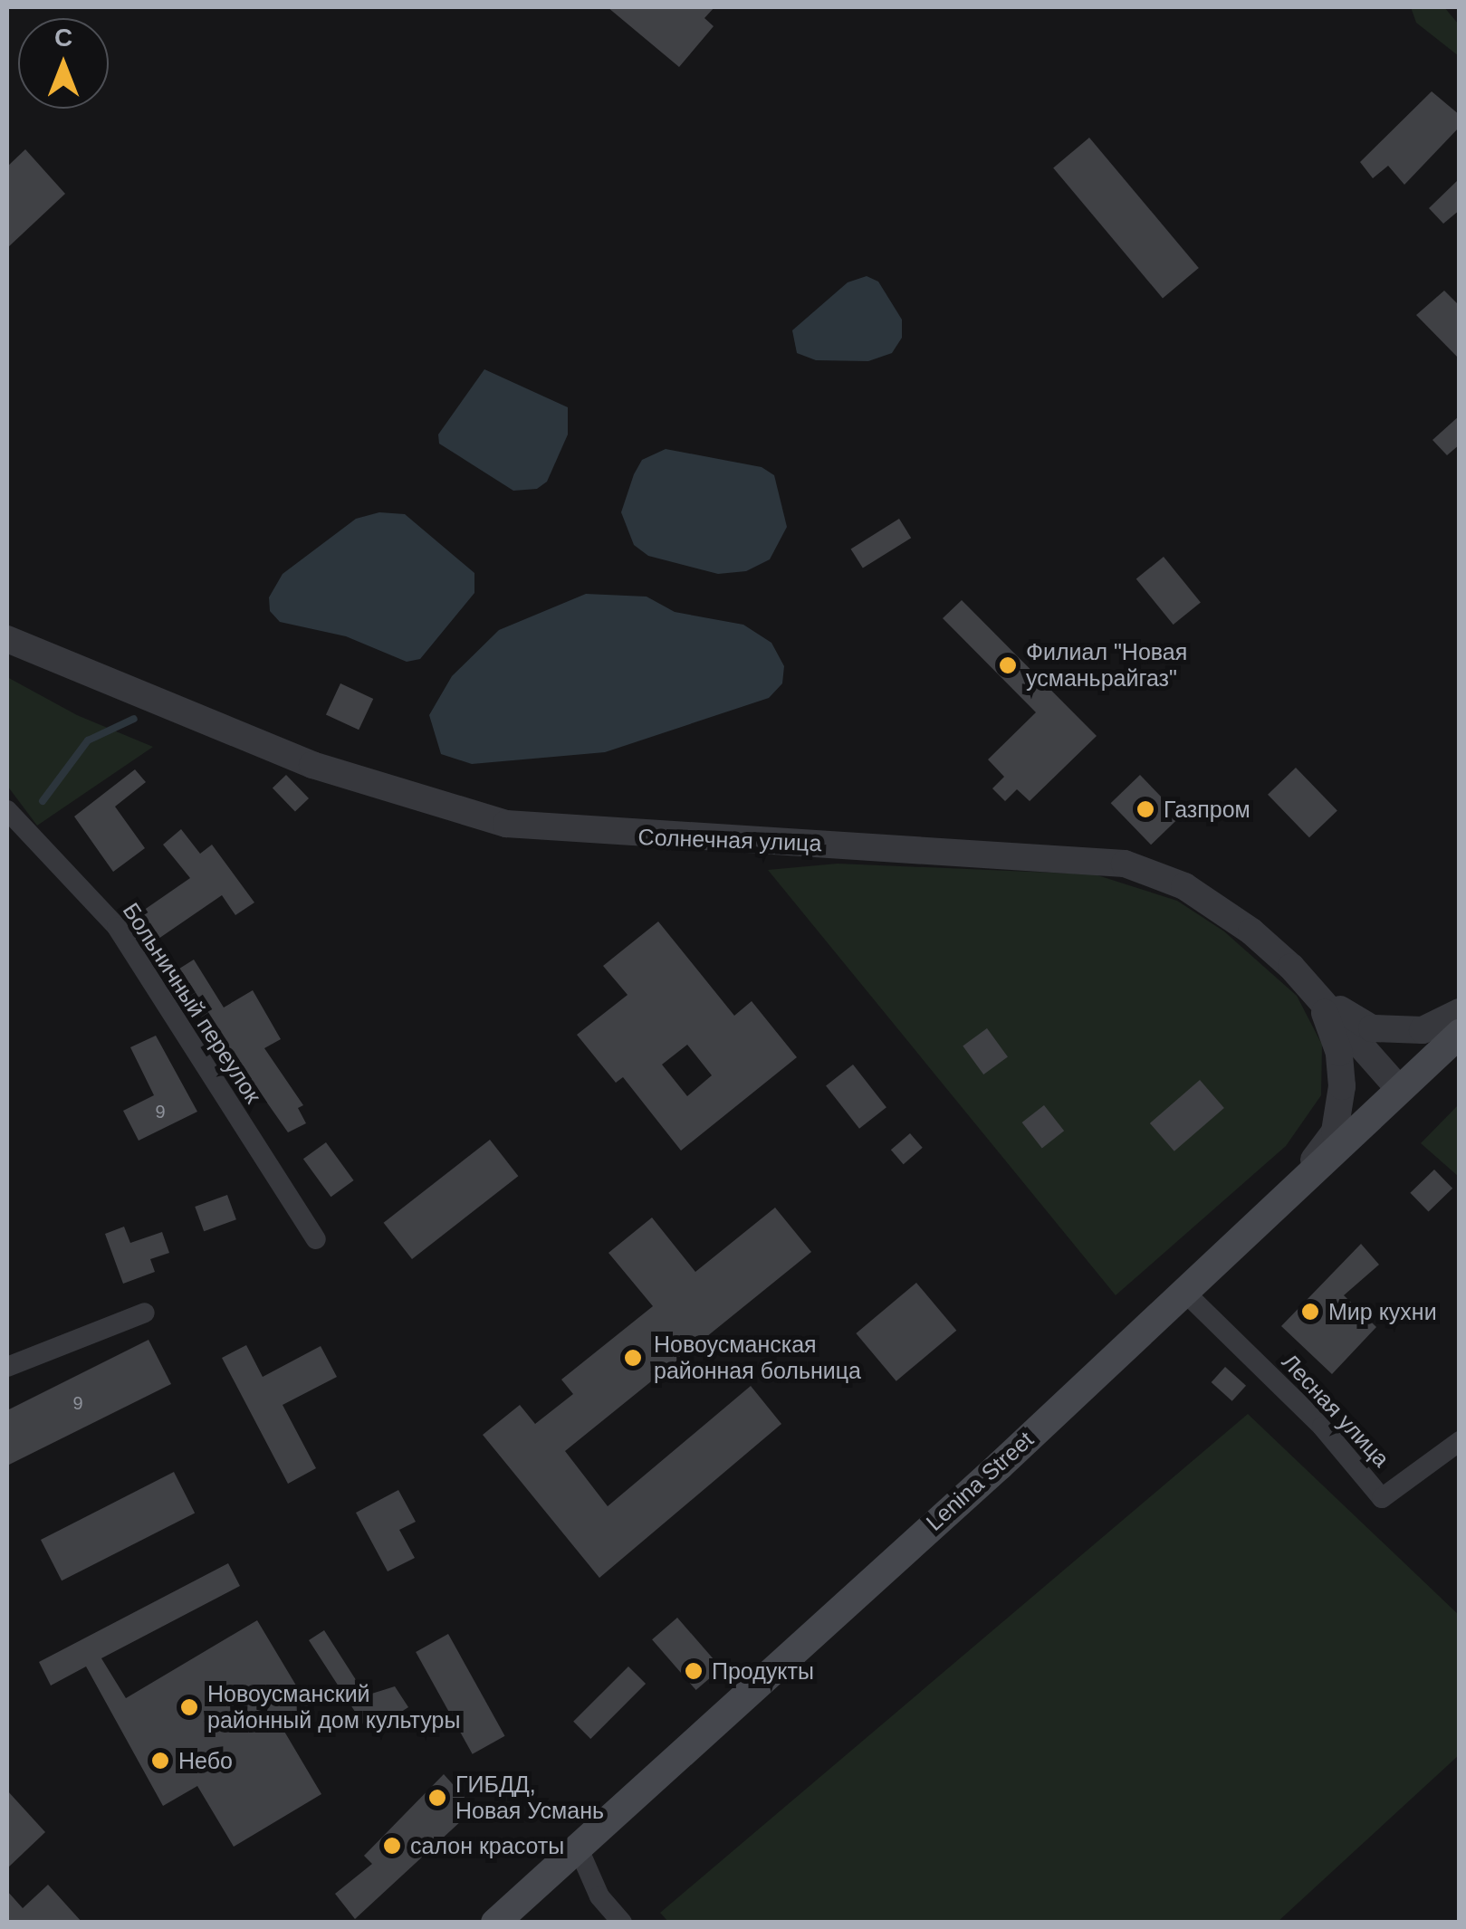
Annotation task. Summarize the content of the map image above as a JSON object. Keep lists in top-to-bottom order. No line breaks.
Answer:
{"streets":{"main road":["Lenina Street"],"street":["Солнечная улица","Больничный переулок","Лесная улица"]},"crossings":[["Солнечная улица","Lenina Street"],["Лесная улица","Lenina Street"]],"places":["Филиал \"Новая усманьрайгаз\"","Газпром","Мир кухни","Новоусманская районная больница","Продукты","Новоусманский районный дом культуры","Небо","ГИБДД, Новая Усмань","салон красоты"],"house_numbers":["9","9"],"north":"top"}
